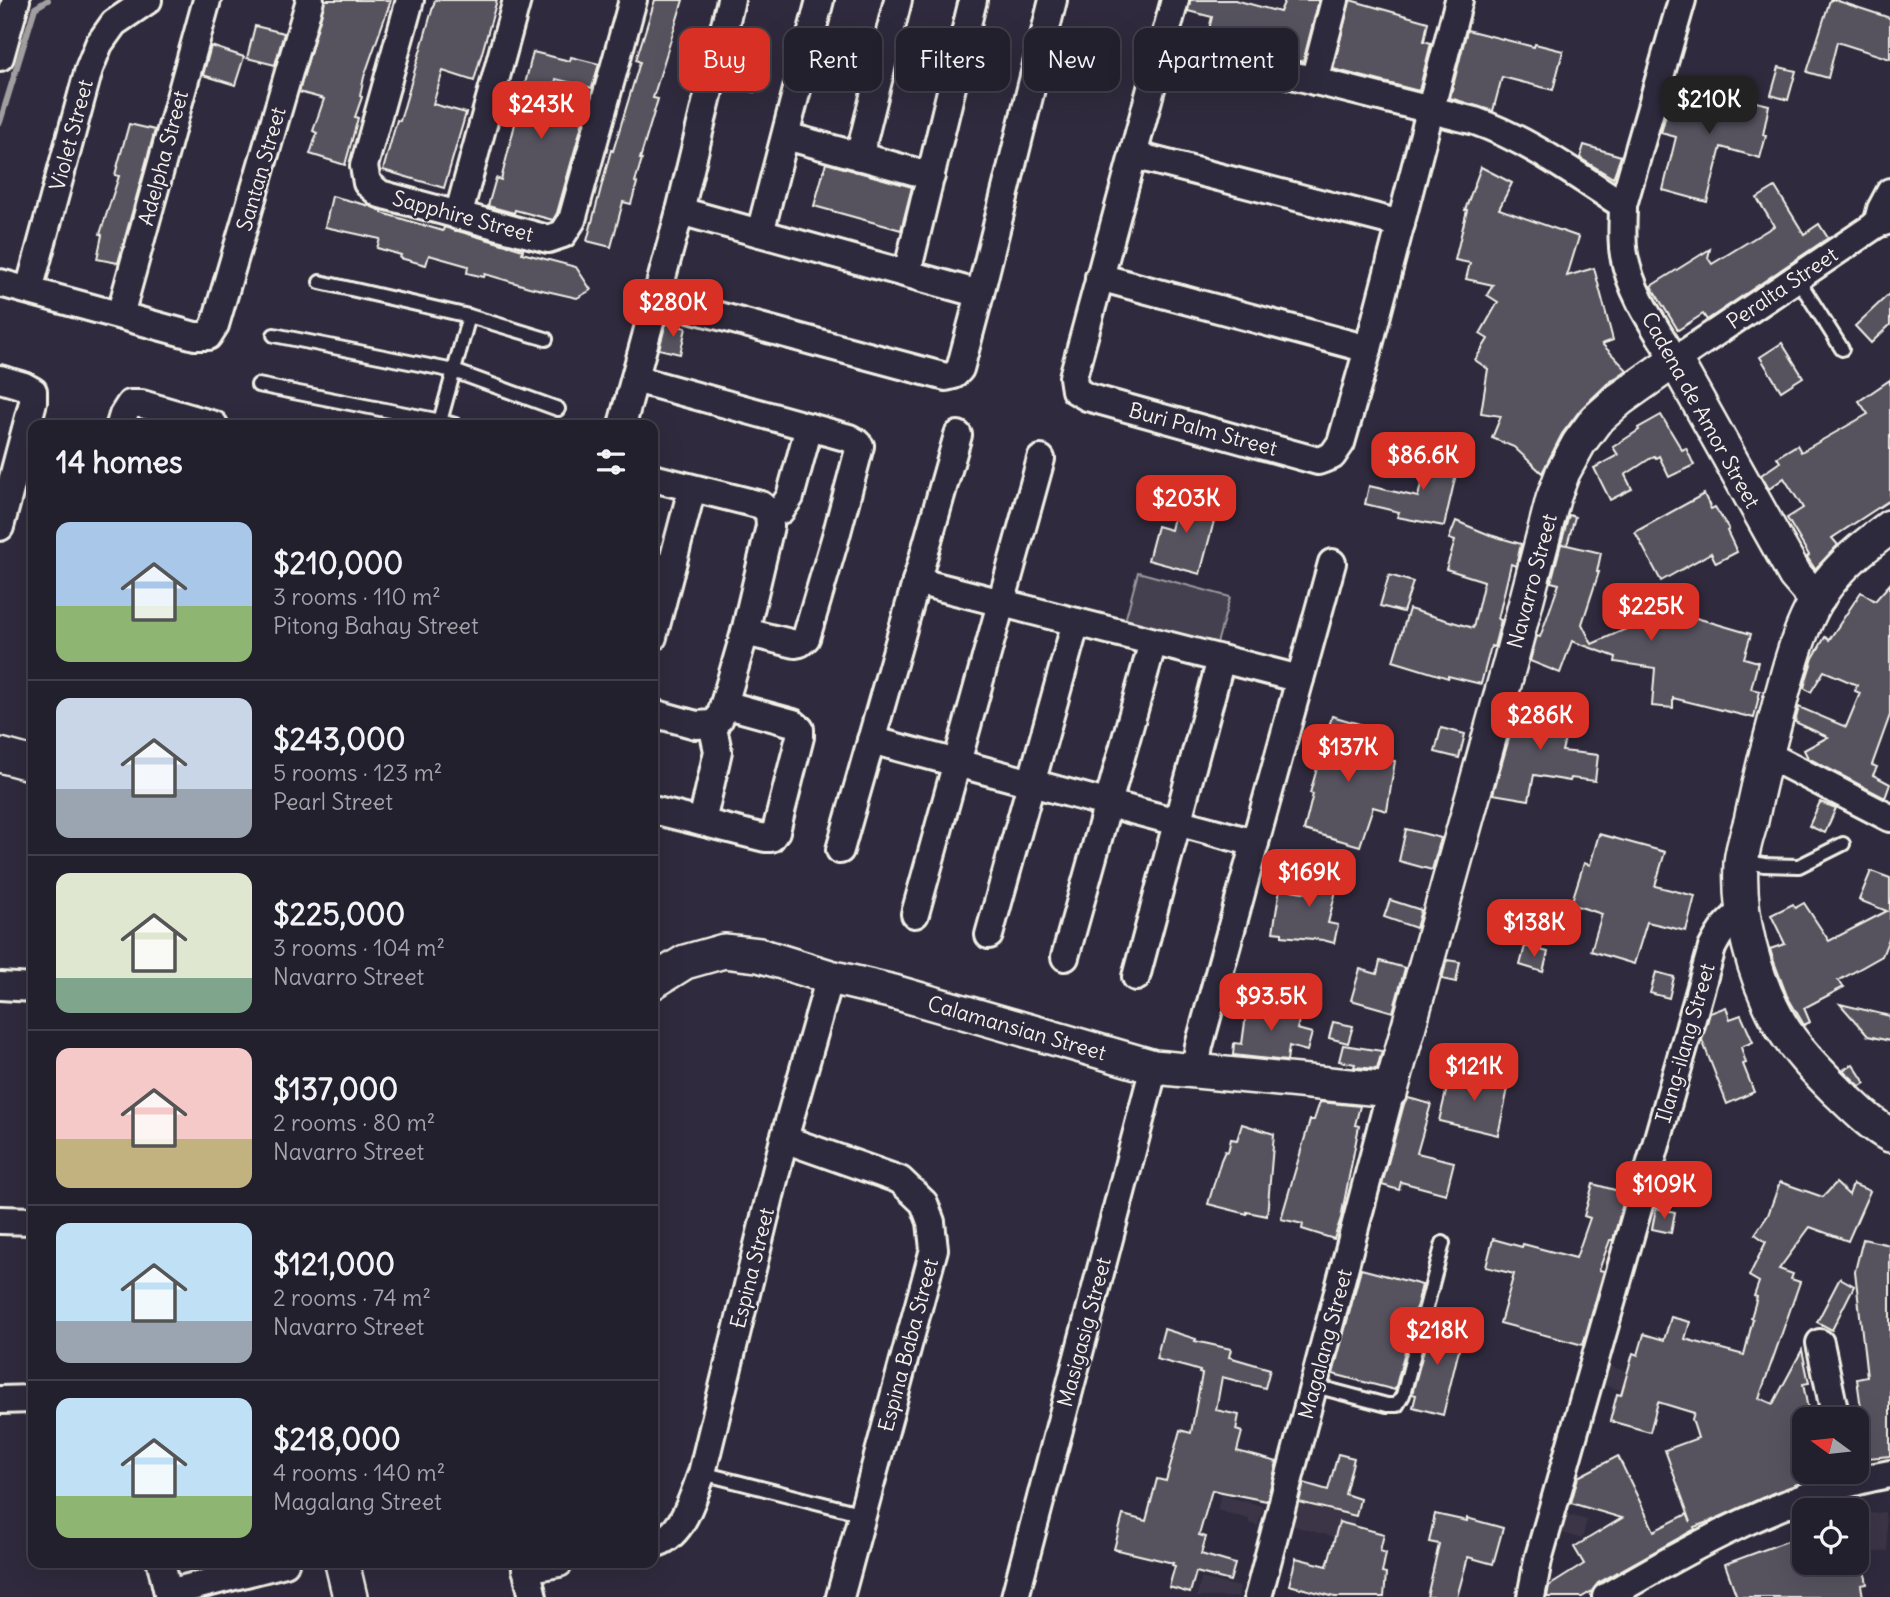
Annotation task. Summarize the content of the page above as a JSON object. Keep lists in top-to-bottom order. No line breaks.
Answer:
{"streets":{"street":["Violet Street","Adelpha Street","Santan Street","Sapphire Street","Peralta Street","Cadena de Amor Street","Buri Palm Street","Navarro Street","Calamansian Street","Ilang-ilang Street","Espina Street","Masigasig Street","Magalang Street","Espina Baba Street"]},"crossings":[["Adelpha Street","Santan Street"],["Peralta Street","Cadena de Amor Street"],["Peralta Street","Navarro Street"],["Cadena de Amor Street","Navarro Street"],["Navarro Street","Calamansian Street"],["Navarro Street","Magalang Street"],["Calamansian Street","Espina Street"],["Calamansian Street","Masigasig Street"],["Calamansian Street","Magalang Street"],["Espina Street","Espina Baba Street"]],"north":"left","page":{"chip":["Buy","Rent","Filters","New","Apartment"],"price":["$210K","$243K","$280K","$86.6K","$203K","$225K","$286K","$137K","$169K","$138K","$93.5K","$121K","$109K","$218K"],"heading":"14 homes","list":[{"name":"$210,000","note":"3 rooms · 110 m² · Pitong Bahay Street"},{"name":"$243,000","note":"5 rooms · 123 m² · Pearl Street"},{"name":"$225,000","note":"3 rooms · 104 m² · Navarro Street"},{"name":"$137,000","note":"2 rooms · 80 m² · Navarro Street"},{"name":"$121,000","note":"2 rooms · 74 m² · Navarro Street"},{"name":"$218,000","note":"4 rooms · 140 m² · Magalang Street"}]}}
